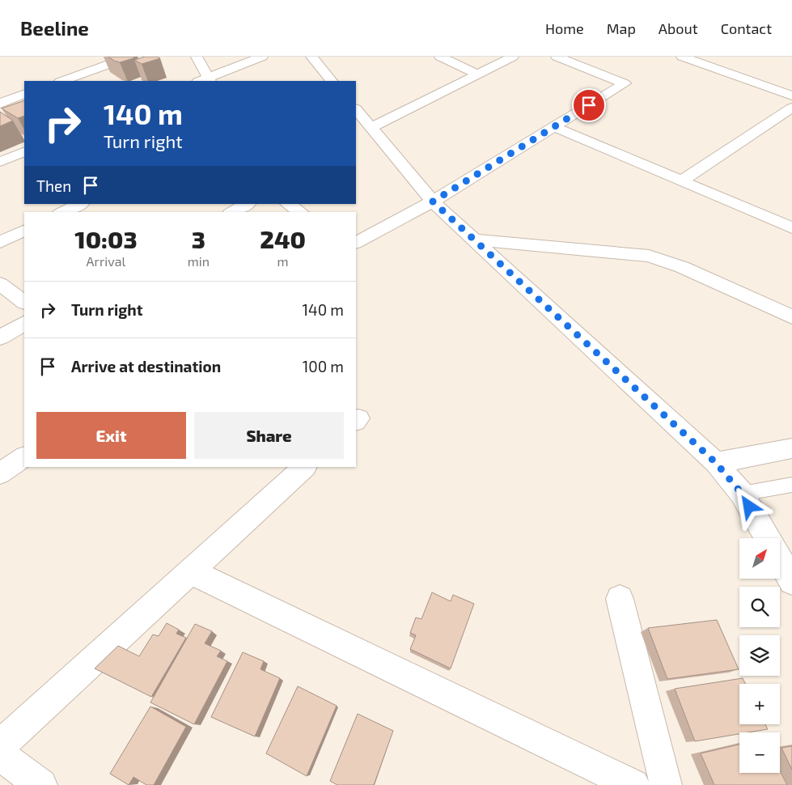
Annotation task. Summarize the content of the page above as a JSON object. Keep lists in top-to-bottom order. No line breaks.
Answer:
{"north":"top right","page":{"header":"Beeline","nav":["Home","Map","About","Contact"],"turn":["140 m","Turn right"],"then":"Then","eta":["10:03","Arrival","3","min","240","m"],"list":[{"name":"Turn right","value":"140 m"},{"name":"Arrive at destination","value":"100 m"}],"buttons":["Exit","Share"],"map_buttons":["+","−"]}}
